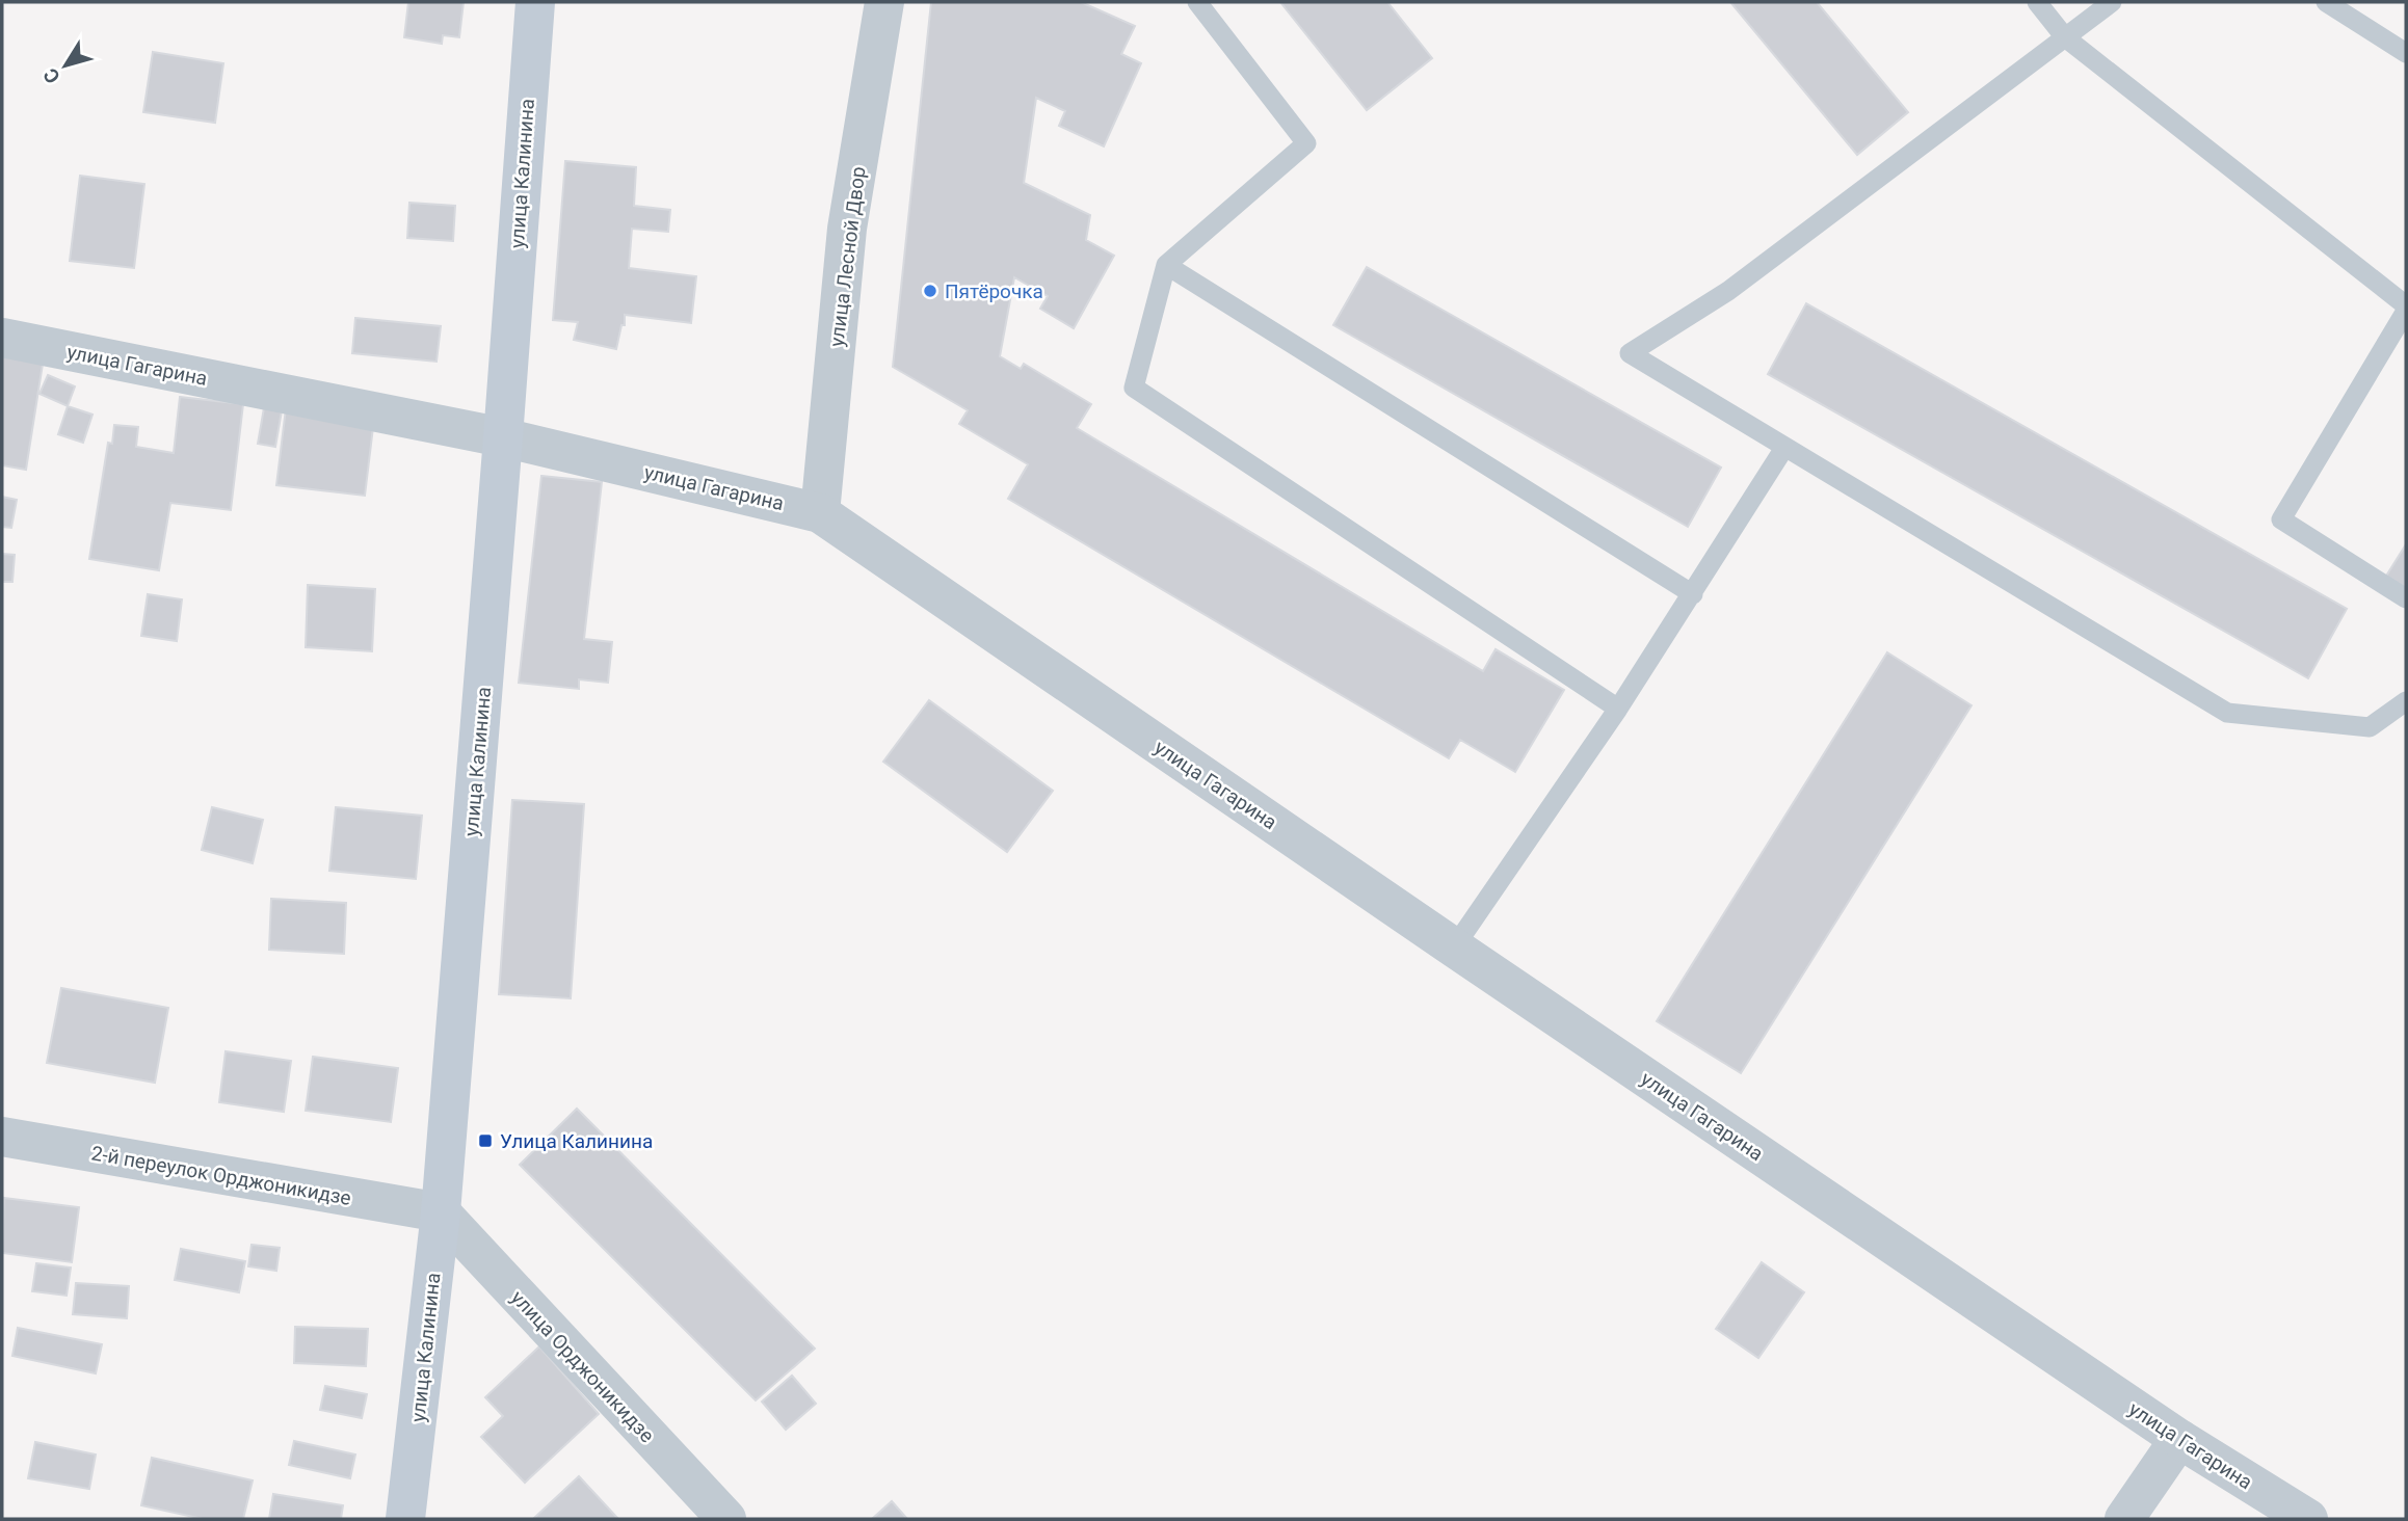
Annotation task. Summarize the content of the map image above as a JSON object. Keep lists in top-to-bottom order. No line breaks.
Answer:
{"streets":{"main road":["улица Калинина"],"street":["улица Лесной Двор","улица Гагарина","2-й переулок Орджоникидзе","улица Орджоникидзе"]},"crossings":[["улица Калинина","улица Гагарина"],["улица Калинина","2-й переулок Орджоникидзе"],["улица Калинина","улица Орджоникидзе"],["улица Лесной Двор","улица Гагарина"],["2-й переулок Орджоникидзе","улица Орджоникидзе"]],"places":{"other":["Пятёрочка"],"transit":["Улица Калинина"]},"north":"bottom left"}
